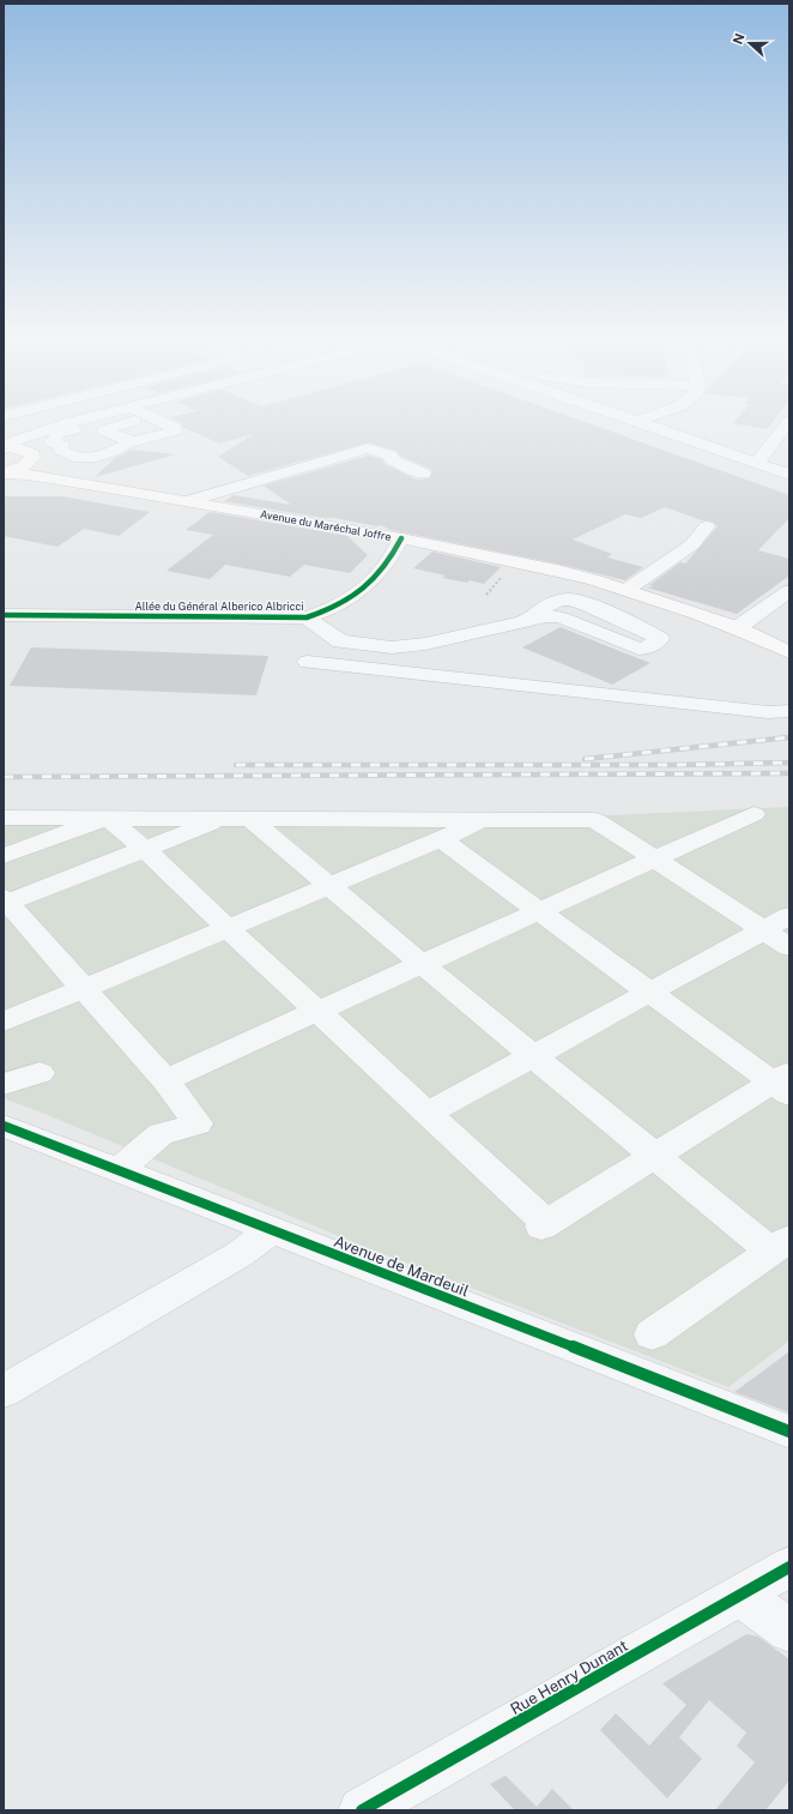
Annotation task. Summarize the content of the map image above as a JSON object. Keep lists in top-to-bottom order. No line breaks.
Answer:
{"streets":{"main road":["Avenue du Maréchal Joffre"],"street":["Allée du Général Alberico Albricci","Avenue de Mardeuil","Rue Henry Dunant"]},"crossings":[["Avenue du Maréchal Joffre","Allée du Général Alberico Albricci"]],"north":"left"}
